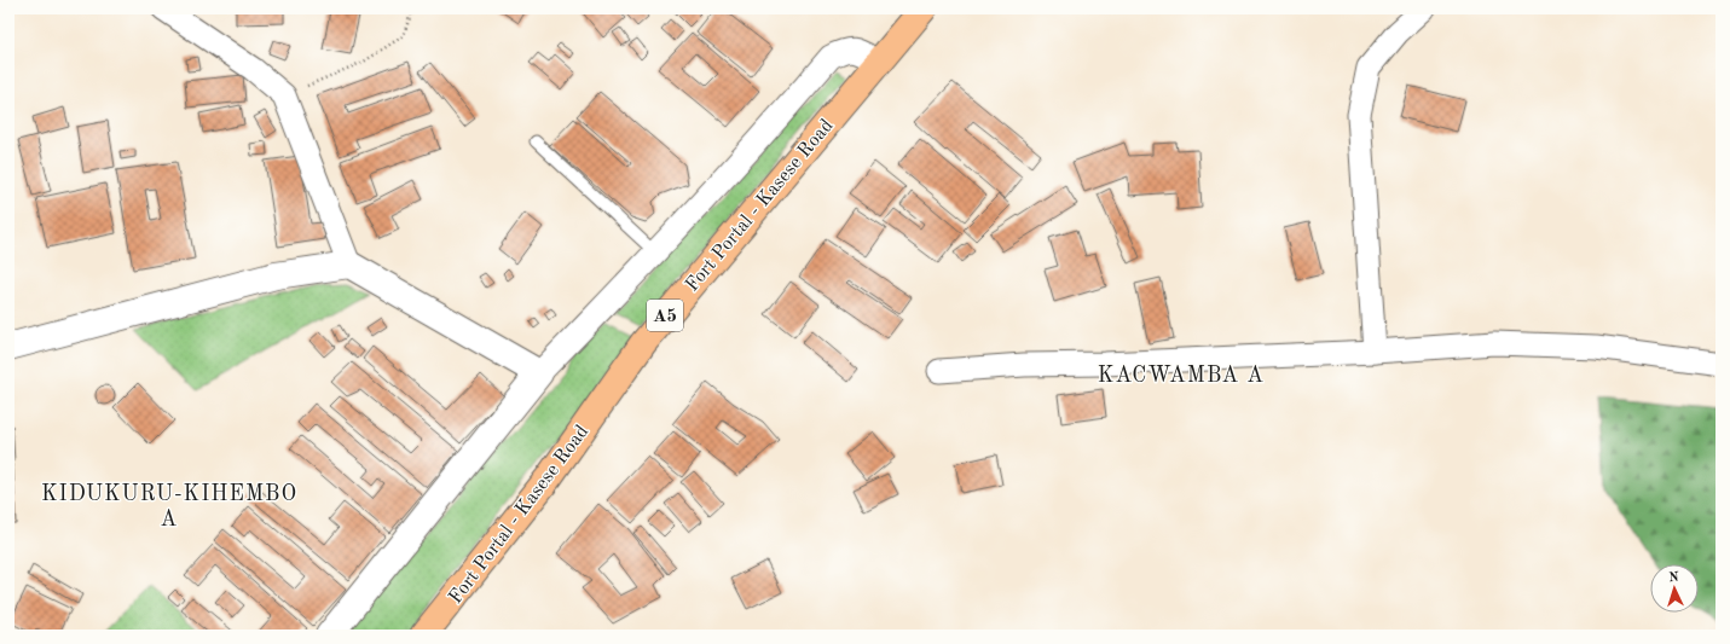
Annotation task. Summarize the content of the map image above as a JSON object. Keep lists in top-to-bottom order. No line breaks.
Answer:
{"streets":{"highway":["Fort Portal - Kasese Road","A5"]},"districts":["KACWAMBA A","KIDUKURU-KIHEMBO A"],"north":"top"}
